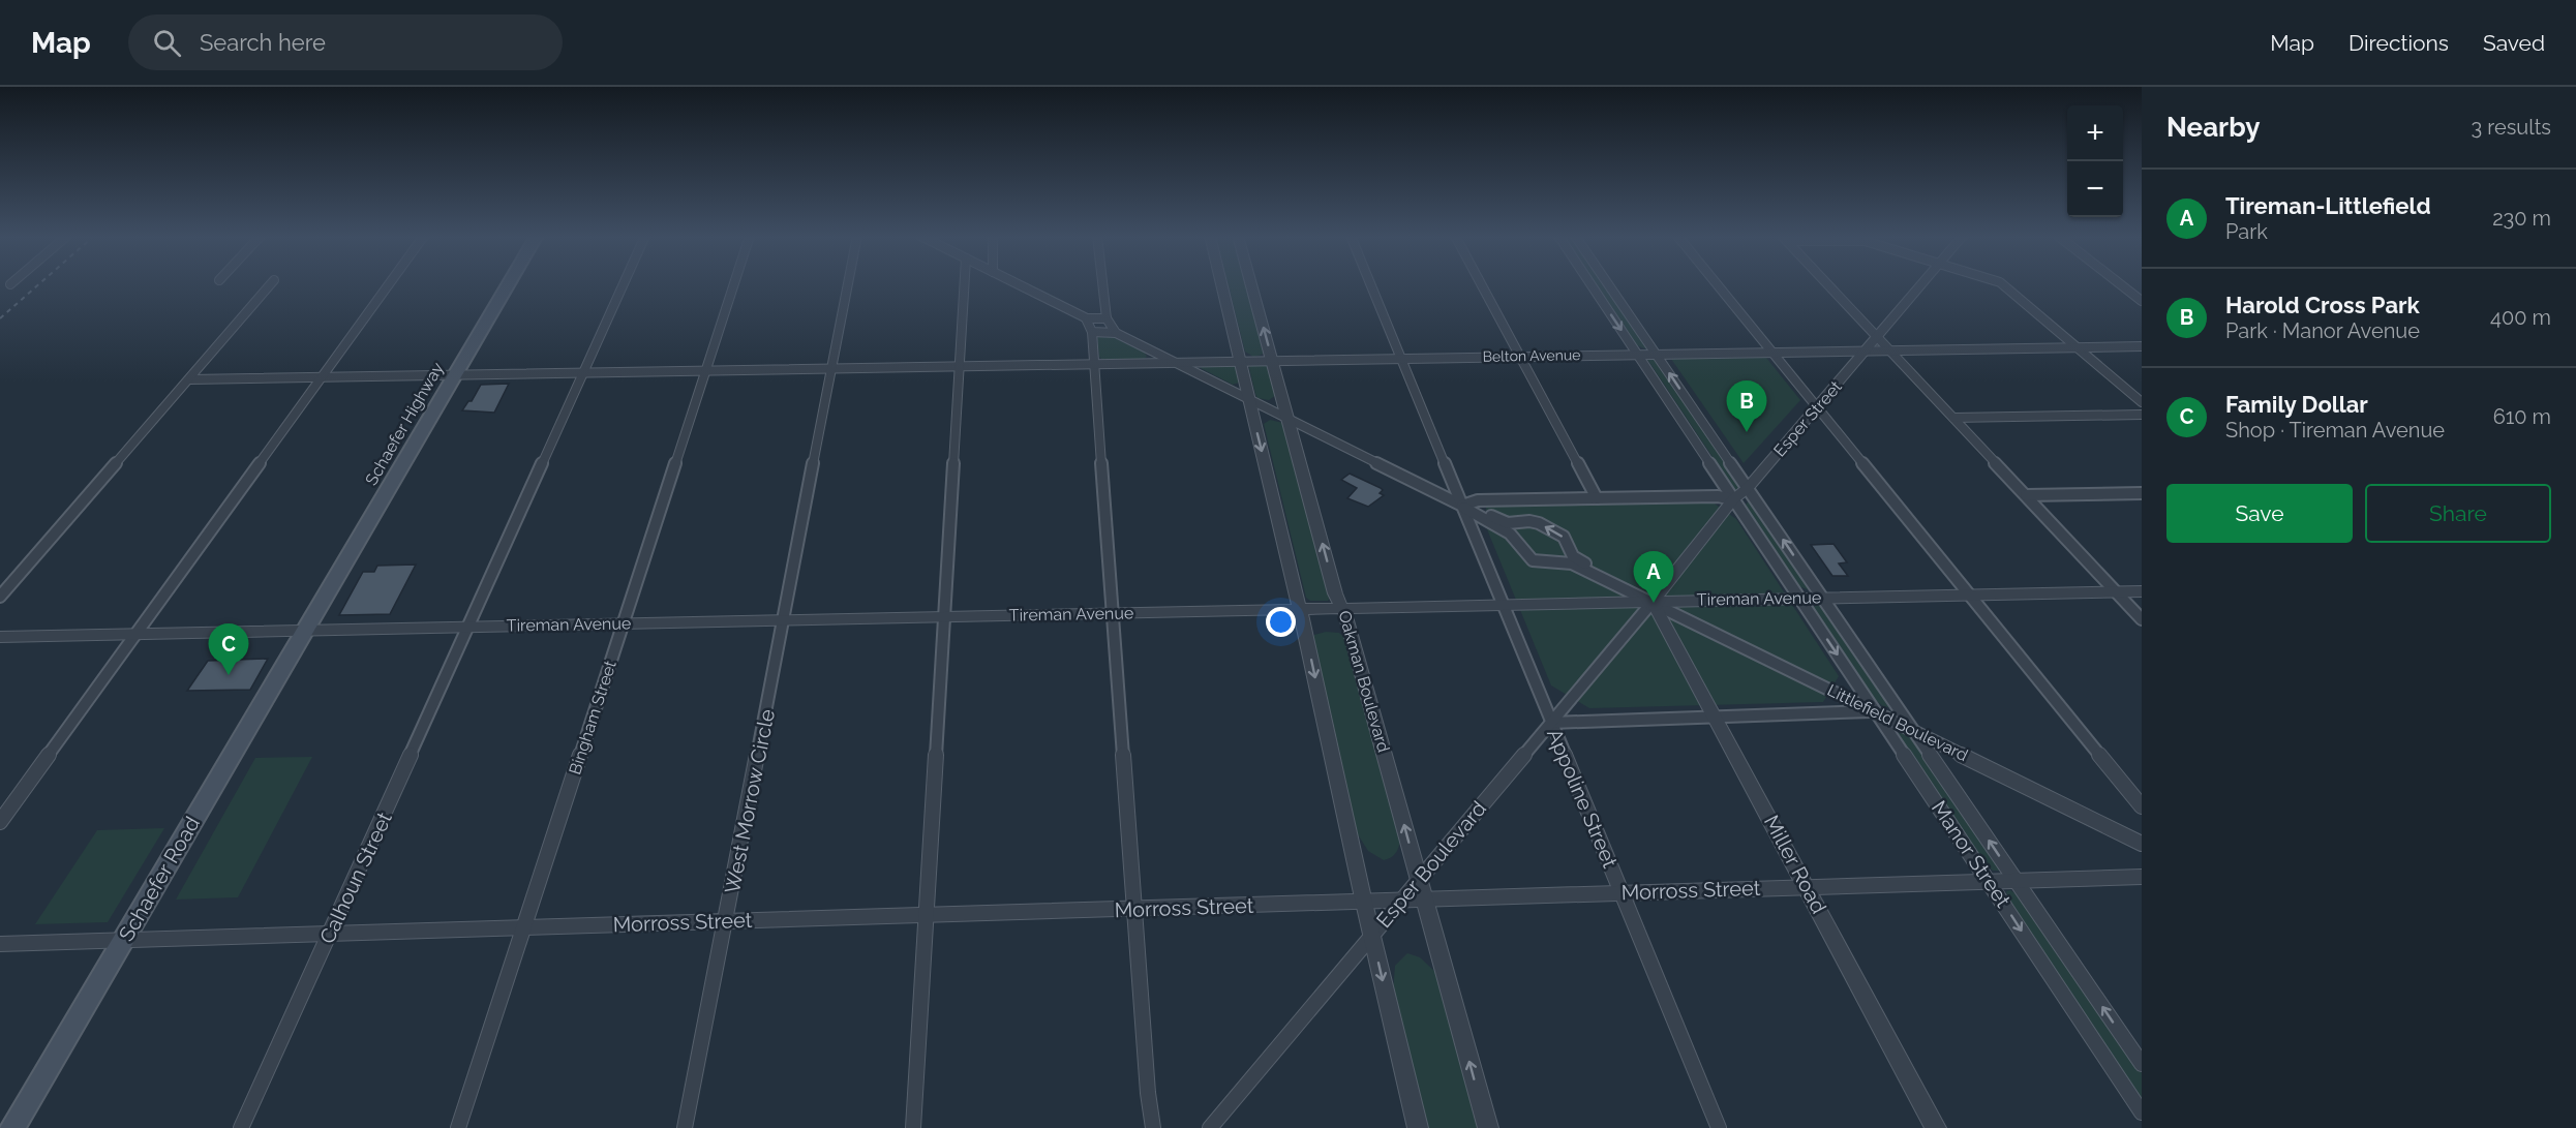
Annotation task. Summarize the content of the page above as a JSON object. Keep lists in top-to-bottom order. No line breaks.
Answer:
{"streets":{"main road":["Schaefer Highway","Schaefer Road"],"street":["Belton Avenue","Esper Street","Tireman Avenue","Oakman Boulevard","Bingham Street","Littlefield Boulevard","Appoline Street","West Morrow Circle","Manor Street","Esper Boulevard","Miller Road","Calhoun Street","Morross Street"]},"crossings":[["Belton Avenue","Esper Street"],["Belton Avenue","Oakman Boulevard"],["Belton Avenue","Appoline Street"],["Belton Avenue","Manor Street"],["Esper Street","Tireman Avenue"],["Esper Street","Littlefield Boulevard"],["Esper Street","Manor Street"],["Esper Street","Esper Boulevard"],["Esper Street","Miller Road"],["Schaefer Highway","Tireman Avenue"],["Schaefer Highway","Schaefer Road"],["Tireman Avenue","Oakman Boulevard"],["Tireman Avenue","Bingham Street"],["Tireman Avenue","Littlefield Boulevard"],["Tireman Avenue","Appoline Street"],["Tireman Avenue","West Morrow Circle"],["Tireman Avenue","Manor Street"],["Tireman Avenue","Esper Boulevard"],["Tireman Avenue","Miller Road"],["Tireman Avenue","Calhoun Street"],["Tireman Avenue","Schaefer Road"],["Oakman Boulevard","Esper Boulevard"],["Oakman Boulevard","Morross Street"],["Bingham Street","Morross Street"],["Littlefield Boulevard","Manor Street"],["Littlefield Boulevard","Esper Boulevard"],["Littlefield Boulevard","Miller Road"],["Appoline Street","Esper Boulevard"],["Appoline Street","Morross Street"],["West Morrow Circle","Morross Street"],["Manor Street","Morross Street"],["Esper Boulevard","Miller Road"],["Esper Boulevard","Morross Street"],["Miller Road","Morross Street"],["Calhoun Street","Morross Street"],["Schaefer Road","Morross Street"]],"page":{"header":"Map","search":"Search here","nav":["Map","Directions","Saved"],"heading":["Nearby","3 results"],"map_buttons":["+","−"],"list":[{"mark":"A","name":"Tireman-Littlefield","note":"Park","value":"230 m"},{"mark":"B","name":"Harold Cross Park","note":"Park · Manor Avenue","value":"400 m"},{"mark":"C","name":"Family Dollar","note":"Shop · Tireman Avenue","value":"610 m"}],"pins":["B","A","C"],"buttons":["Save","Share"]}}
